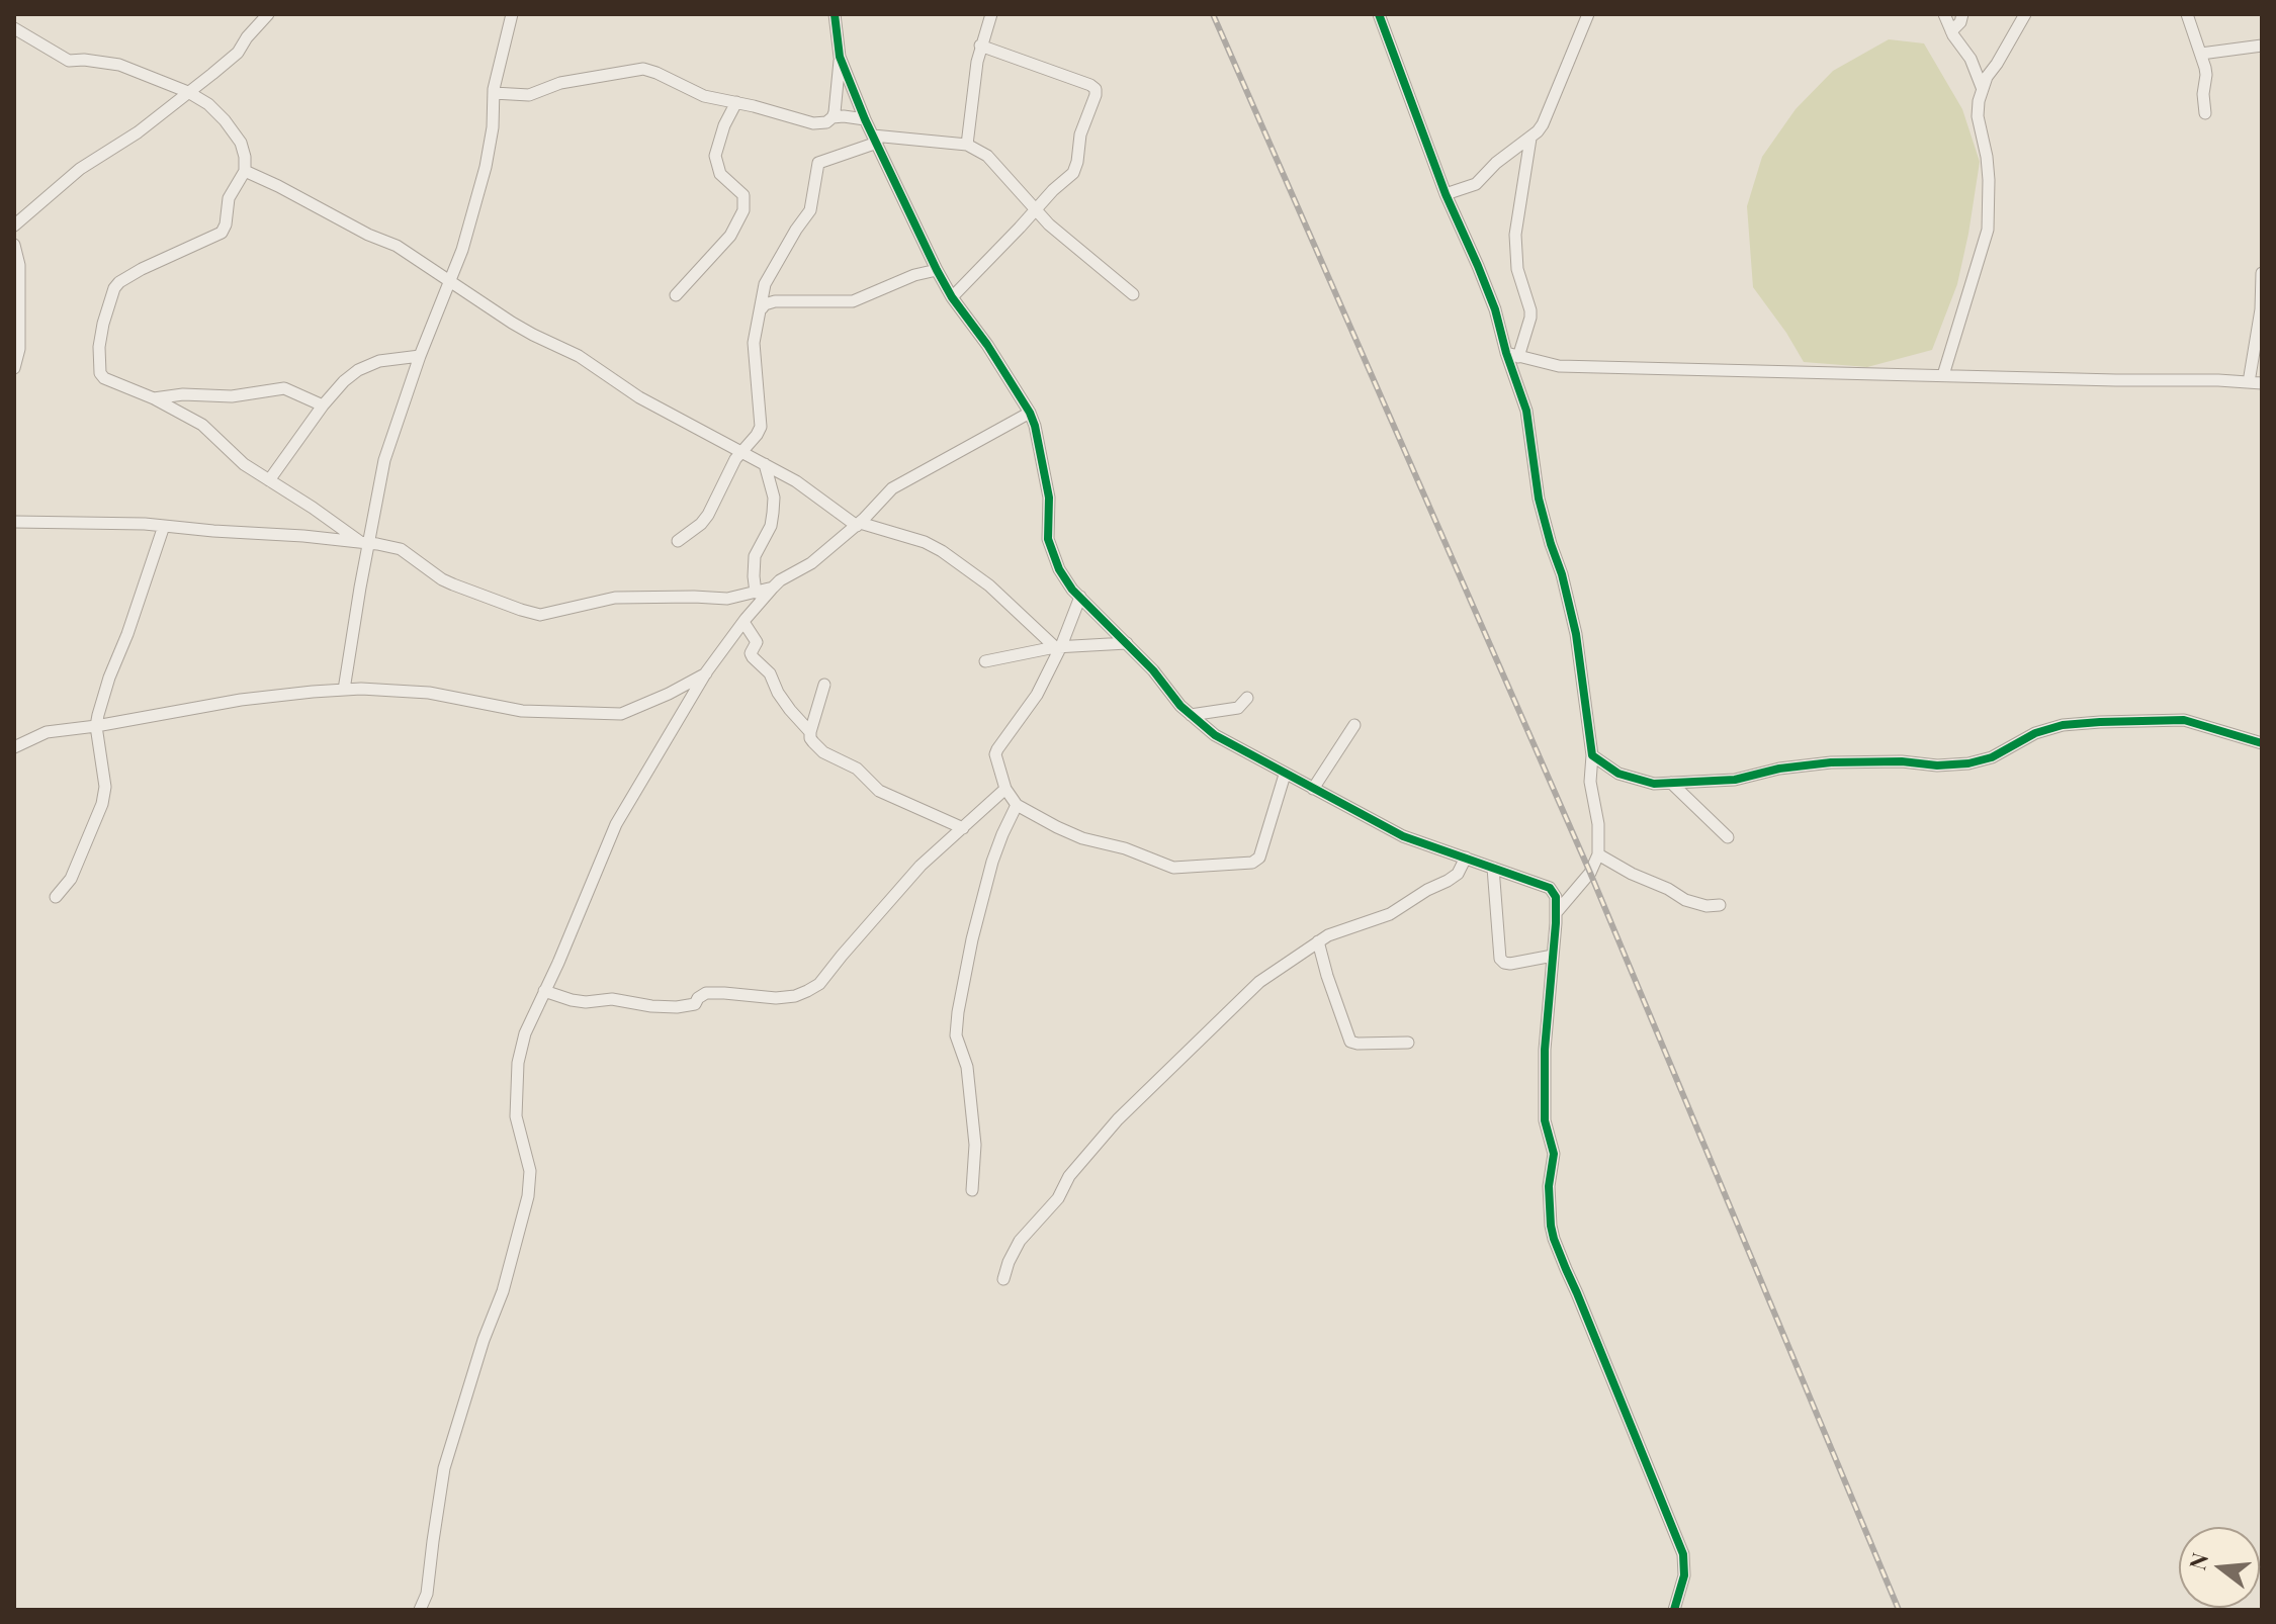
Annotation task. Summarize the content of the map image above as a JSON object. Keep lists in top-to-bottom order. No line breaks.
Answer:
{"north":"left"}
